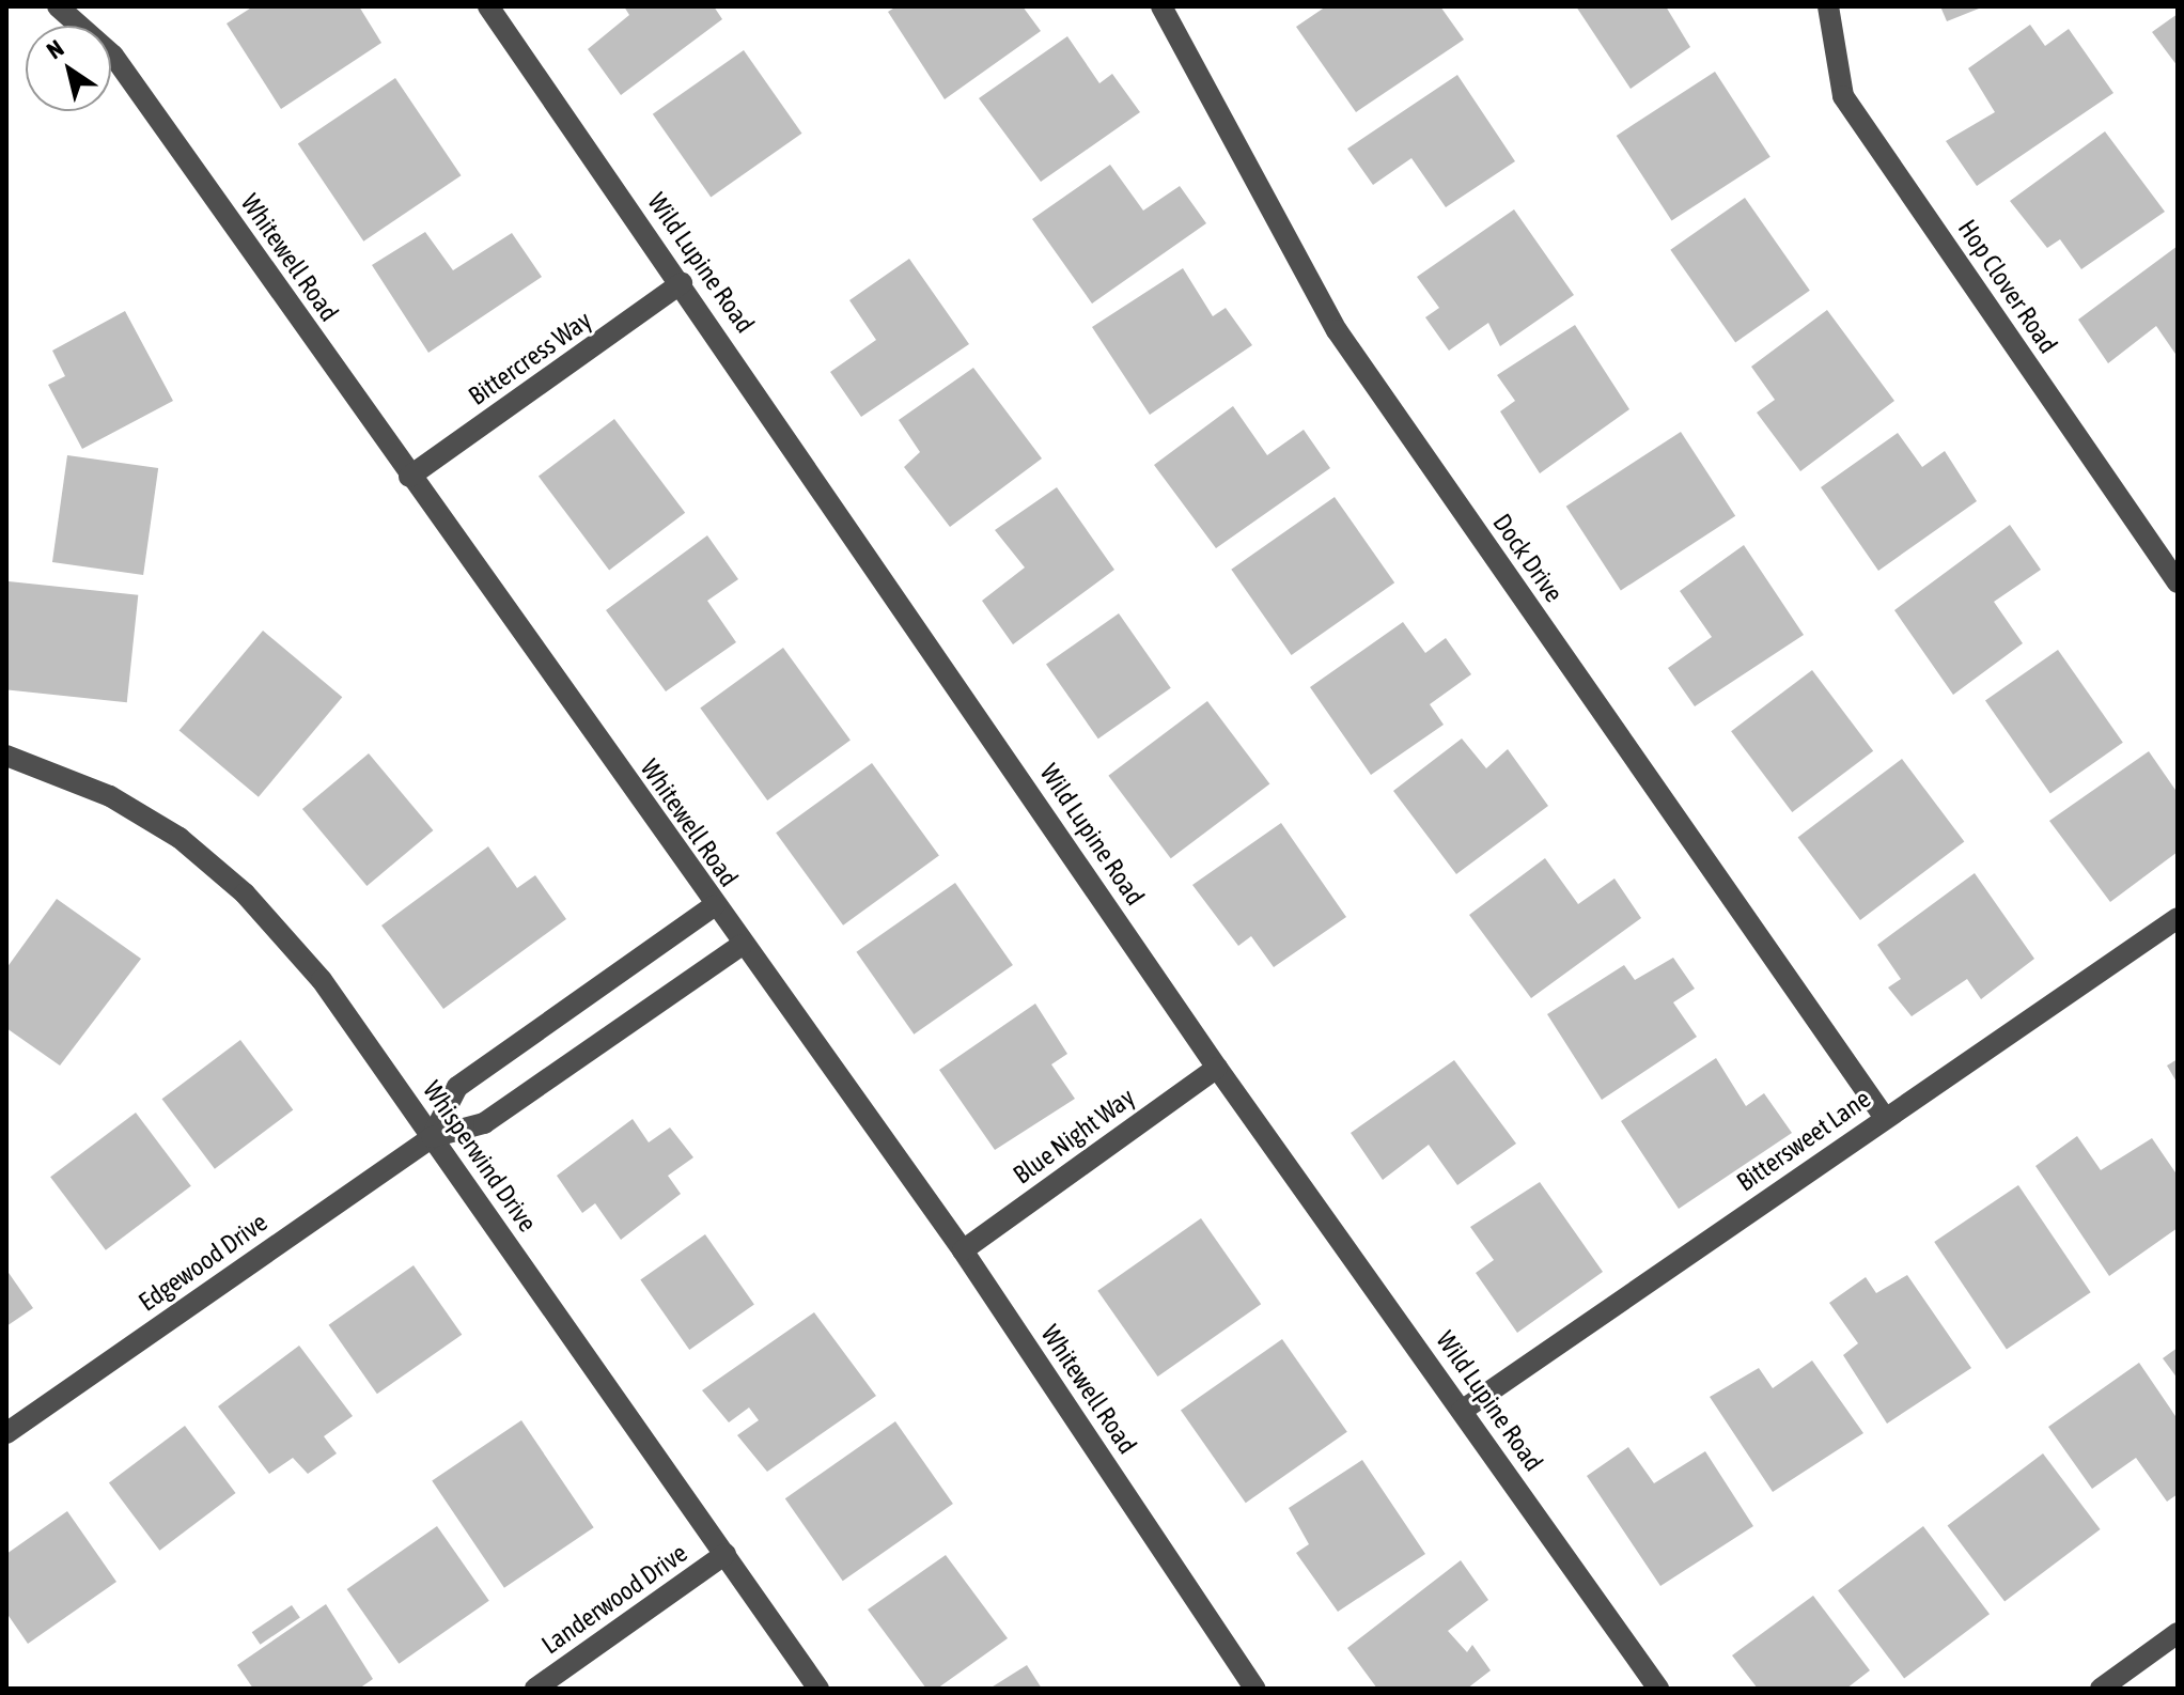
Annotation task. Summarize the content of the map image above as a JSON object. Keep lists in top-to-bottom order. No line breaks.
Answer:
{"streets":{"street":["Whitewell Road","Wild Lupine Road","Hop Clover Road","Bittercress Way","Dock Drive","Blue Night Way","Bittersweet Lane","Whisperwind Drive","Edgewood Drive","Landerwood Drive"]},"crossings":[["Whitewell Road","Bittercress Way"],["Whitewell Road","Blue Night Way"],["Whitewell Road","Edgewood Drive"],["Wild Lupine Road","Bittercress Way"],["Wild Lupine Road","Blue Night Way"],["Wild Lupine Road","Bittersweet Lane"],["Dock Drive","Bittersweet Lane"],["Whisperwind Drive","Edgewood Drive"],["Whisperwind Drive","Landerwood Drive"]],"north":"top left"}
